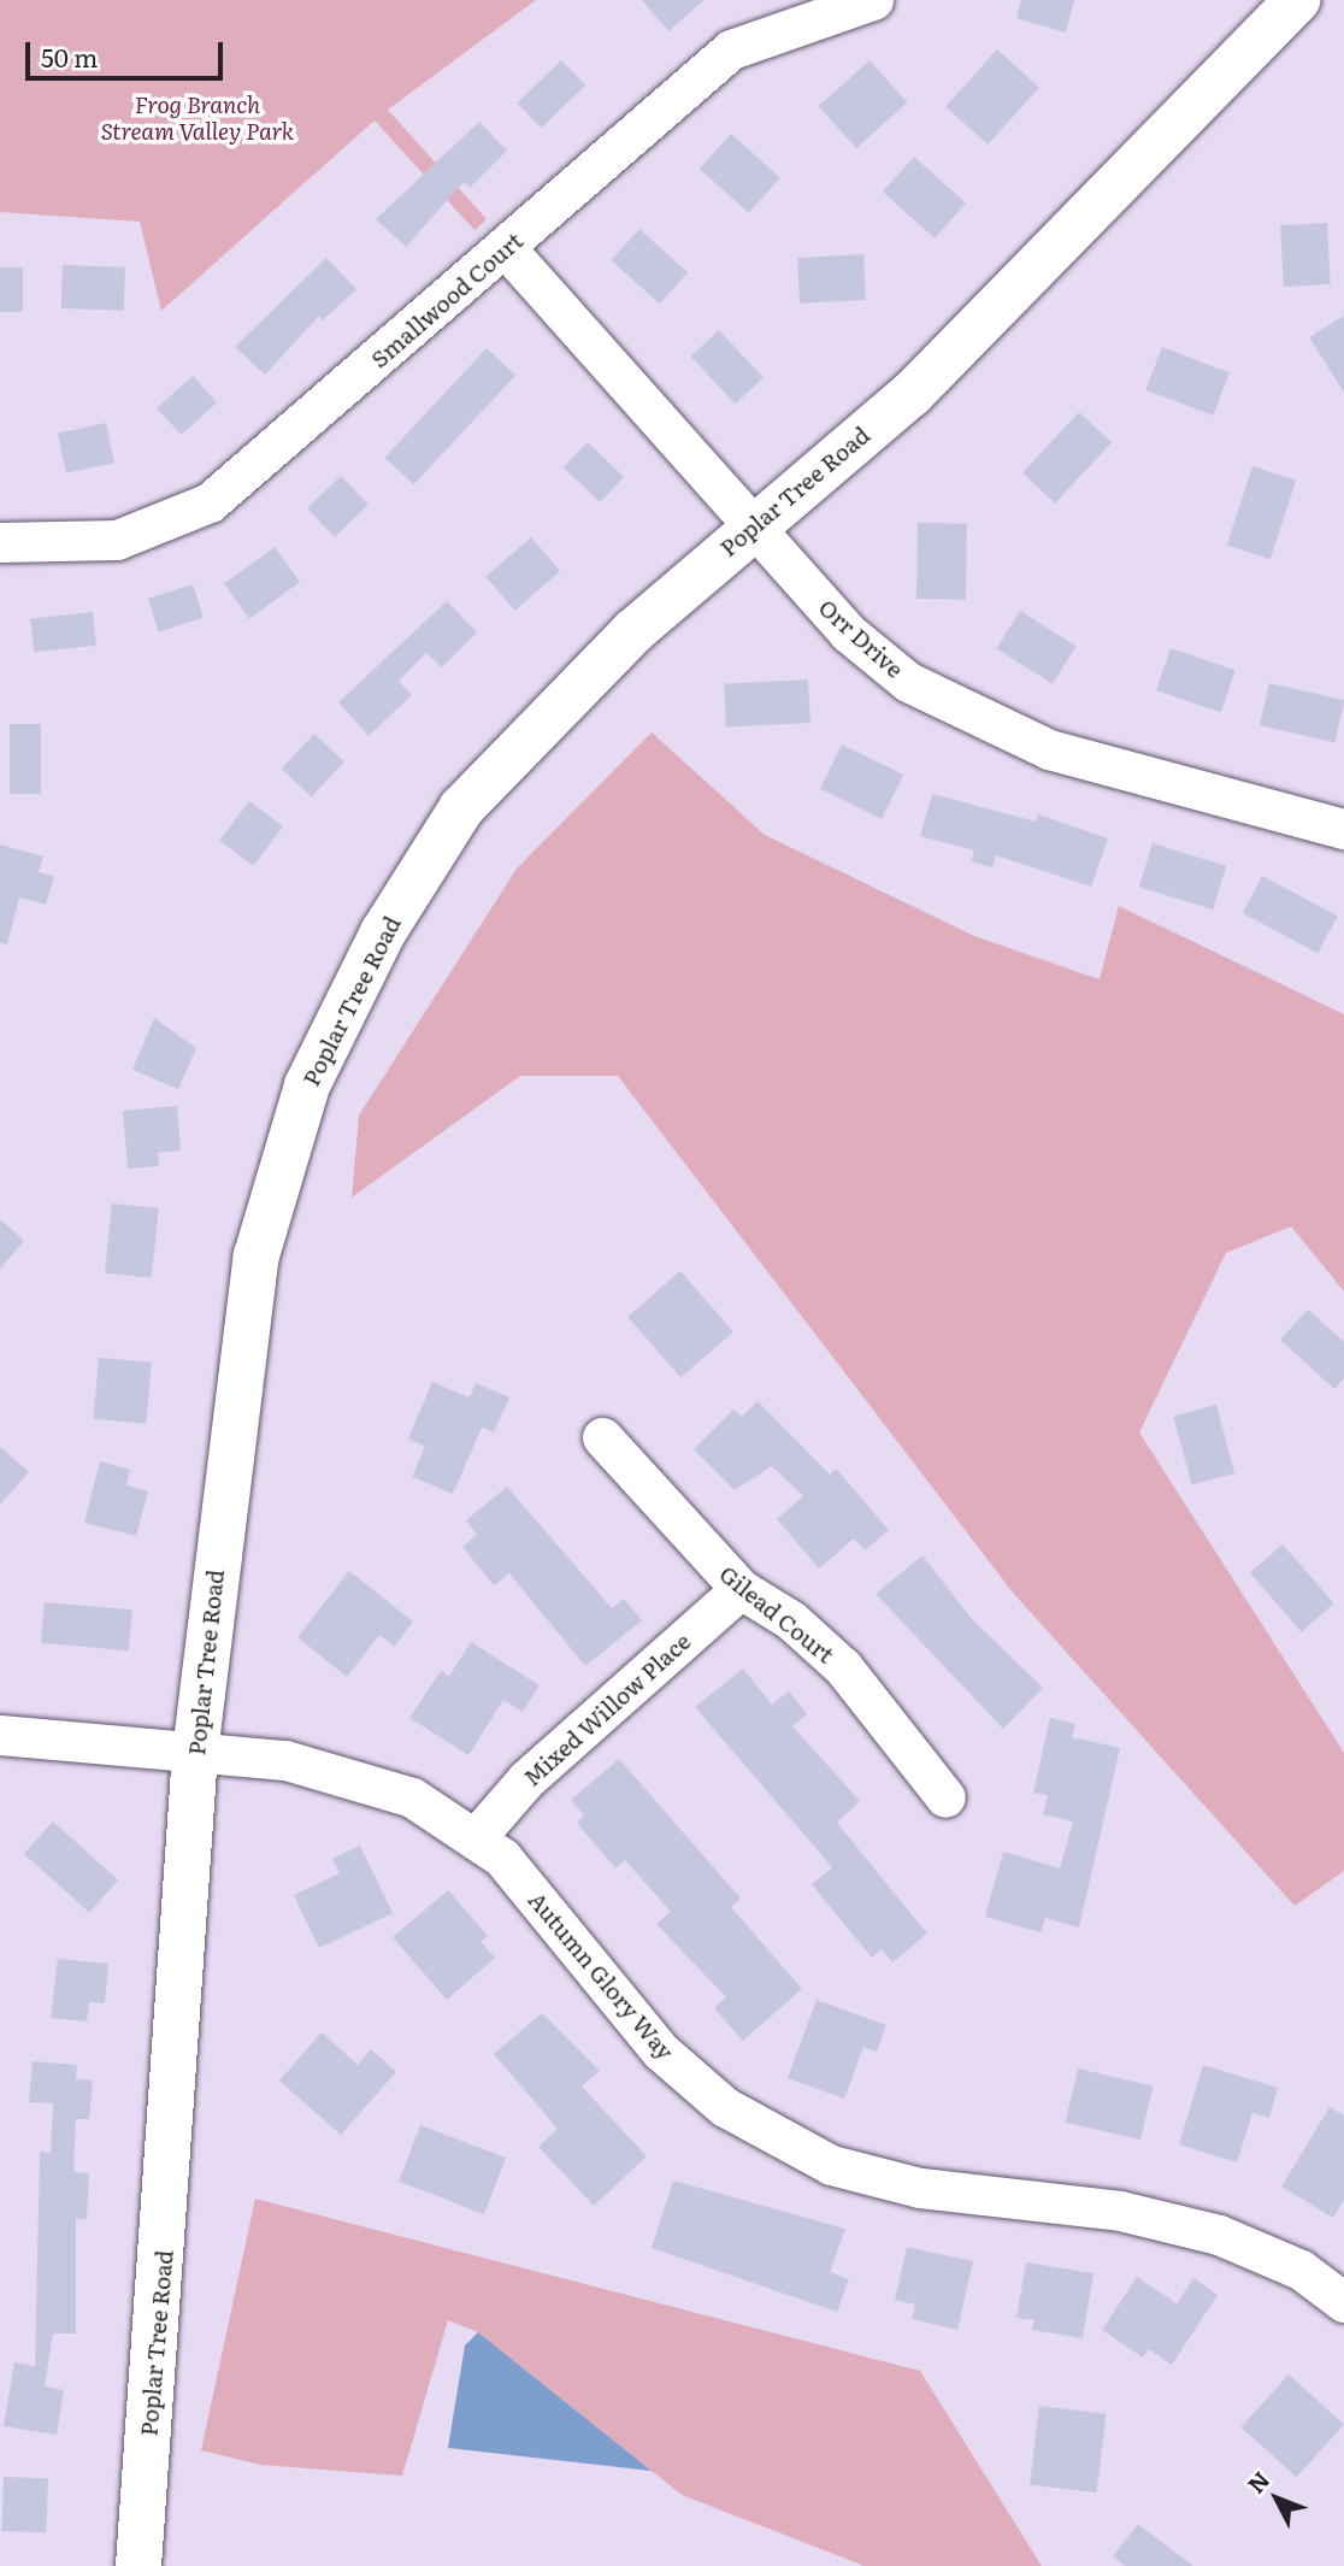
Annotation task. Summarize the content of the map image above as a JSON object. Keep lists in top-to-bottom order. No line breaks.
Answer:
{"streets":{"main road":["Poplar Tree Road"],"street":["Smallwood Court","Orr Drive","Gilead Court","Mixed Willow Place","Autumn Glory Way"]},"crossings":[["Smallwood Court","Orr Drive"],["Poplar Tree Road","Orr Drive"],["Poplar Tree Road","Autumn Glory Way"],["Gilead Court","Mixed Willow Place"],["Mixed Willow Place","Autumn Glory Way"]],"parks":["Frog Branch Stream Valley Park"],"scale_bar":"50 m","north":"top left"}
